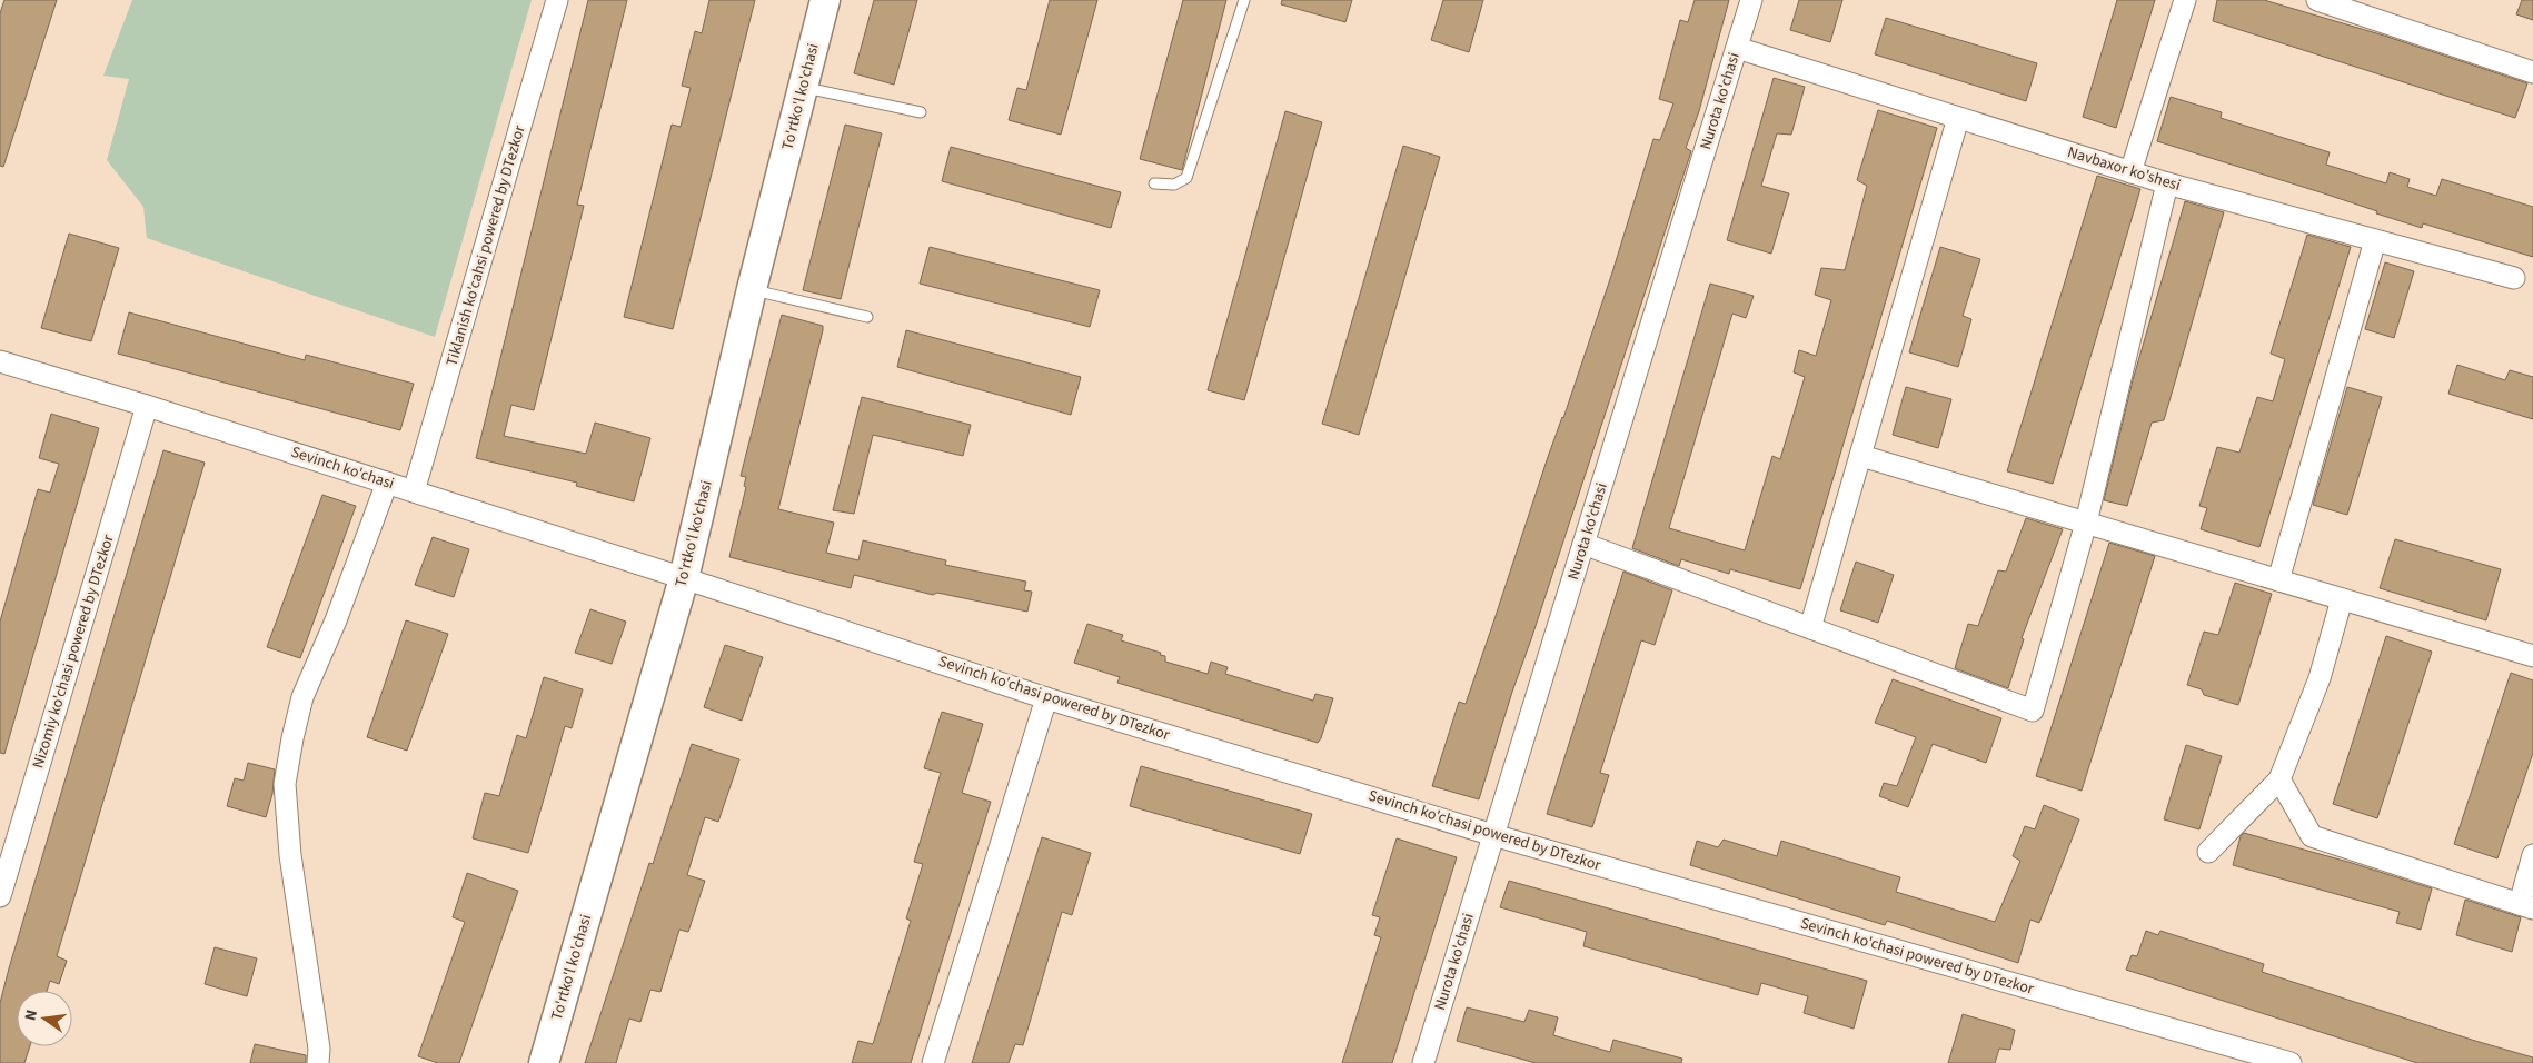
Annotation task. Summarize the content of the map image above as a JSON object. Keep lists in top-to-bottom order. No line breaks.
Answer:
{"streets":{"street":["To'rtko'l ko'chasi","Nurota ko'chasi","Navbaxor ko'shesi","Tiklanish ko'cahsi powered by DTezkor","Sevinch ko'chasi","Nizomiy ko'chasi powered by DTezkor","Sevinch ko'chasi powered by DTezkor"]},"crossings":[["To'rtko'l ko'chasi","Sevinch ko'chasi"],["To'rtko'l ko'chasi","Sevinch ko'chasi powered by DTezkor"],["Nurota ko'chasi","Navbaxor ko'shesi"],["Nurota ko'chasi","Sevinch ko'chasi powered by DTezkor"],["Tiklanish ko'cahsi powered by DTezkor","Sevinch ko'chasi"],["Sevinch ko'chasi","Nizomiy ko'chasi powered by DTezkor"],["Sevinch ko'chasi","Sevinch ko'chasi powered by DTezkor"]],"north":"left"}
